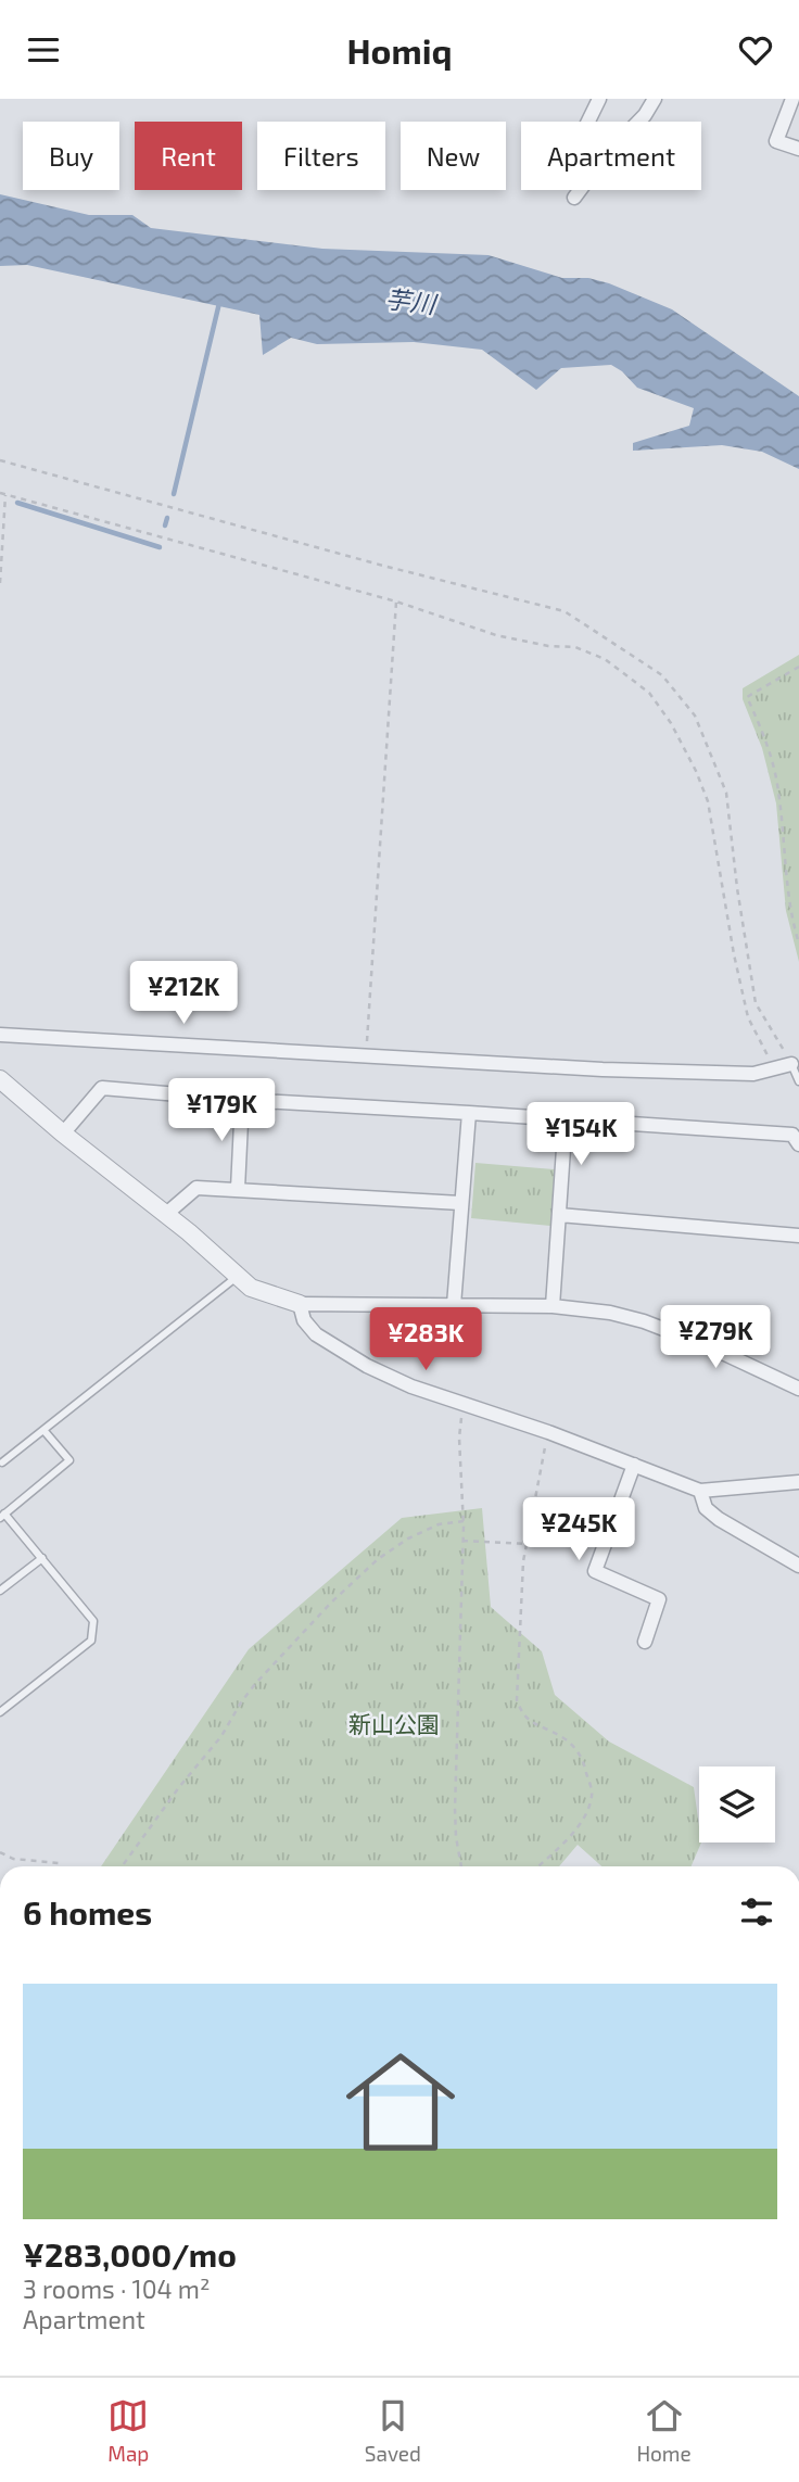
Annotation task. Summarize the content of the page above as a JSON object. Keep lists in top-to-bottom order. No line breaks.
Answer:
{"water":["芋川"],"parks":["新山公園"],"page":{"header":"Homiq","chip":["Buy","Rent","Filters","New","Apartment"],"price":["¥212K","¥179K","¥154K","¥279K","¥283K","¥245K"],"heading":"6 homes","list":[{"name":"¥283,000/mo","note":"3 rooms · 104 m² · Apartment"}],"tabs":["Map","Saved","Home"]}}
